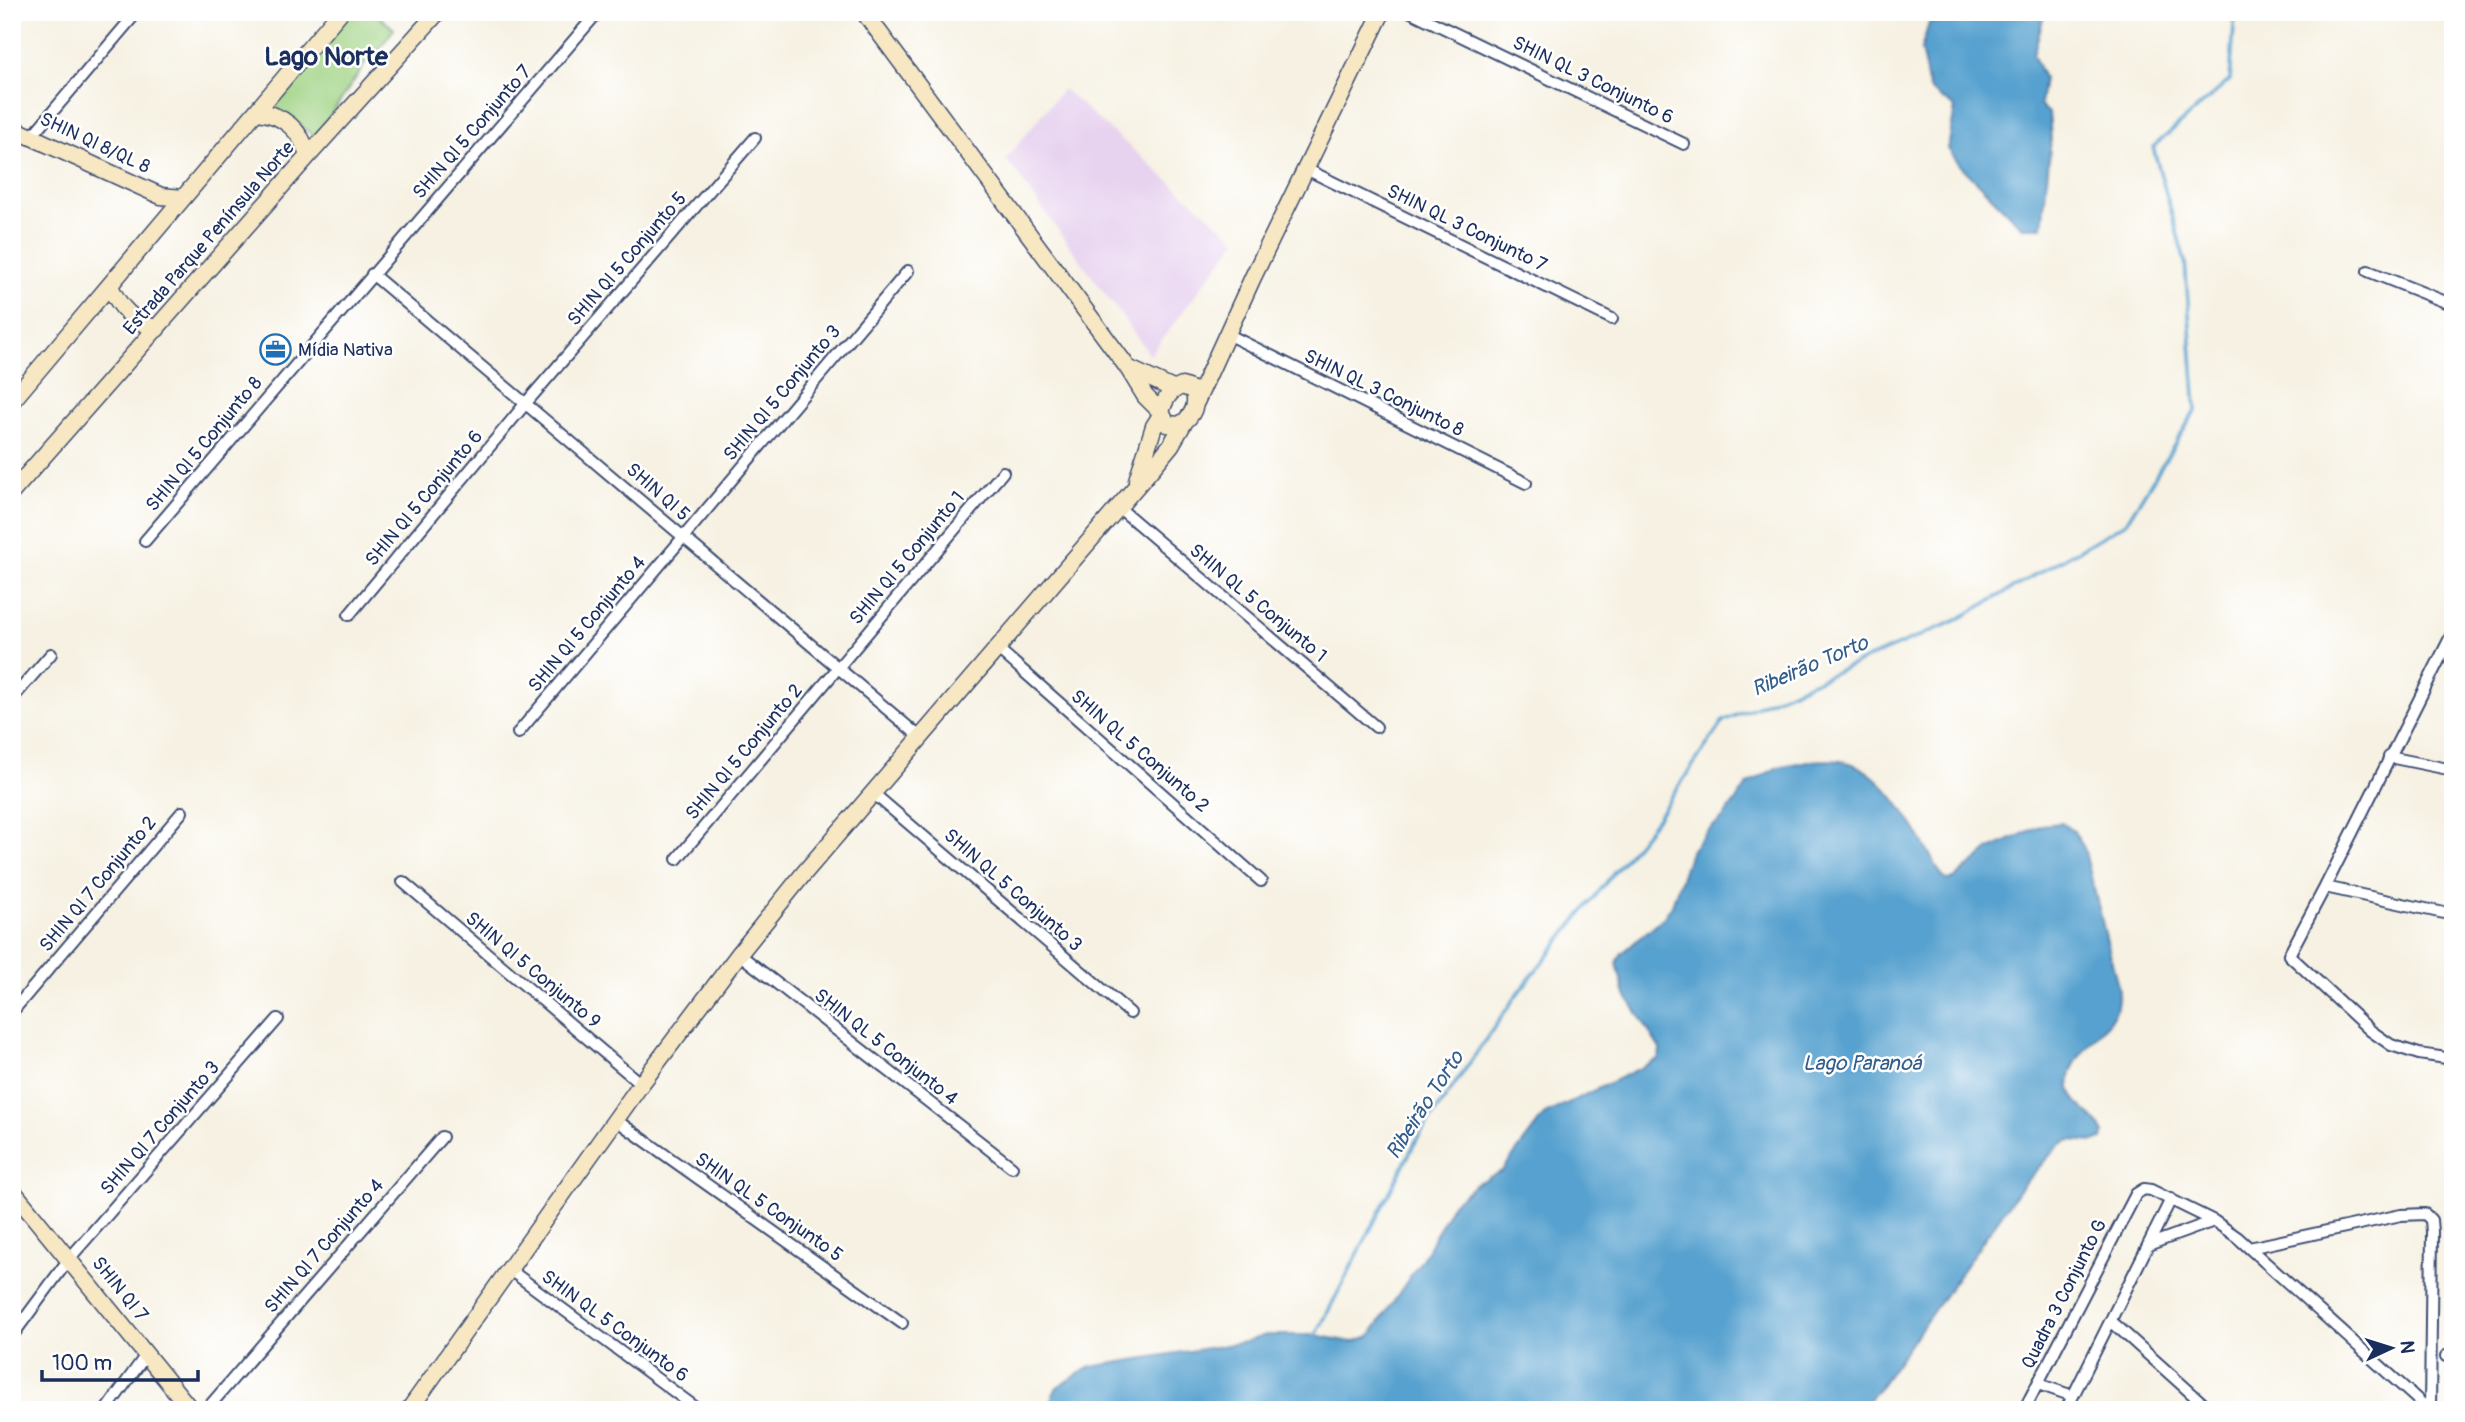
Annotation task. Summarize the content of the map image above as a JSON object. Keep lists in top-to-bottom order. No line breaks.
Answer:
{"streets":{"street":["SHIN QL 3 Conjunto 6","SHIN QI 5 Conjunto 7","SHIN QI 8/QL 8","SHIN QL 3 Conjunto 7","Estrada Parque Península Norte","SHIN QI 5 Conjunto 5","SHIN QI 5 Conjunto 3","SHIN QL 3 Conjunto 8","SHIN QI 5 Conjunto 8","SHIN QI 5","SHIN QI 5 Conjunto 6","SHIN QI 5 Conjunto 1","SHIN QL 5 Conjunto 1","SHIN QI 5 Conjunto 4","SHIN QL 5 Conjunto 2","SHIN QI 5 Conjunto 2","SHIN QI 7 Conjunto 2","SHIN QL 5 Conjunto 3","SHIN QI 5 Conjunto 9","SHIN QL 5 Conjunto 4","SHIN QI 7 Conjunto 3","SHIN QL 5 Conjunto 5","SHIN QI 7 Conjunto 4","SHIN QI 7","Quadra 3 Conjunto G","SHIN QL 5 Conjunto 6"]},"crossings":[["SHIN QI 5 Conjunto 7","SHIN QI 5 Conjunto 8"],["SHIN QI 5 Conjunto 7","SHIN QI 5"],["SHIN QI 5 Conjunto 5","SHIN QI 5"],["SHIN QI 5 Conjunto 5","SHIN QI 5 Conjunto 6"],["SHIN QI 5 Conjunto 3","SHIN QI 5"],["SHIN QI 5 Conjunto 3","SHIN QI 5 Conjunto 4"],["SHIN QI 5 Conjunto 8","SHIN QI 5"],["SHIN QI 5","SHIN QI 5 Conjunto 6"],["SHIN QI 5","SHIN QI 5 Conjunto 1"],["SHIN QI 5","SHIN QI 5 Conjunto 4"],["SHIN QI 5","SHIN QI 5 Conjunto 2"],["SHIN QI 5 Conjunto 1","SHIN QI 5 Conjunto 2"],["SHIN QI 7 Conjunto 3","SHIN QI 7"]],"districts":["Lago Norte"],"water":["Ribeirão Torto","Lago Paranoá"],"places":{"office":["Mídia Nativa"]},"scale_bar":"100 m","north":"right"}
